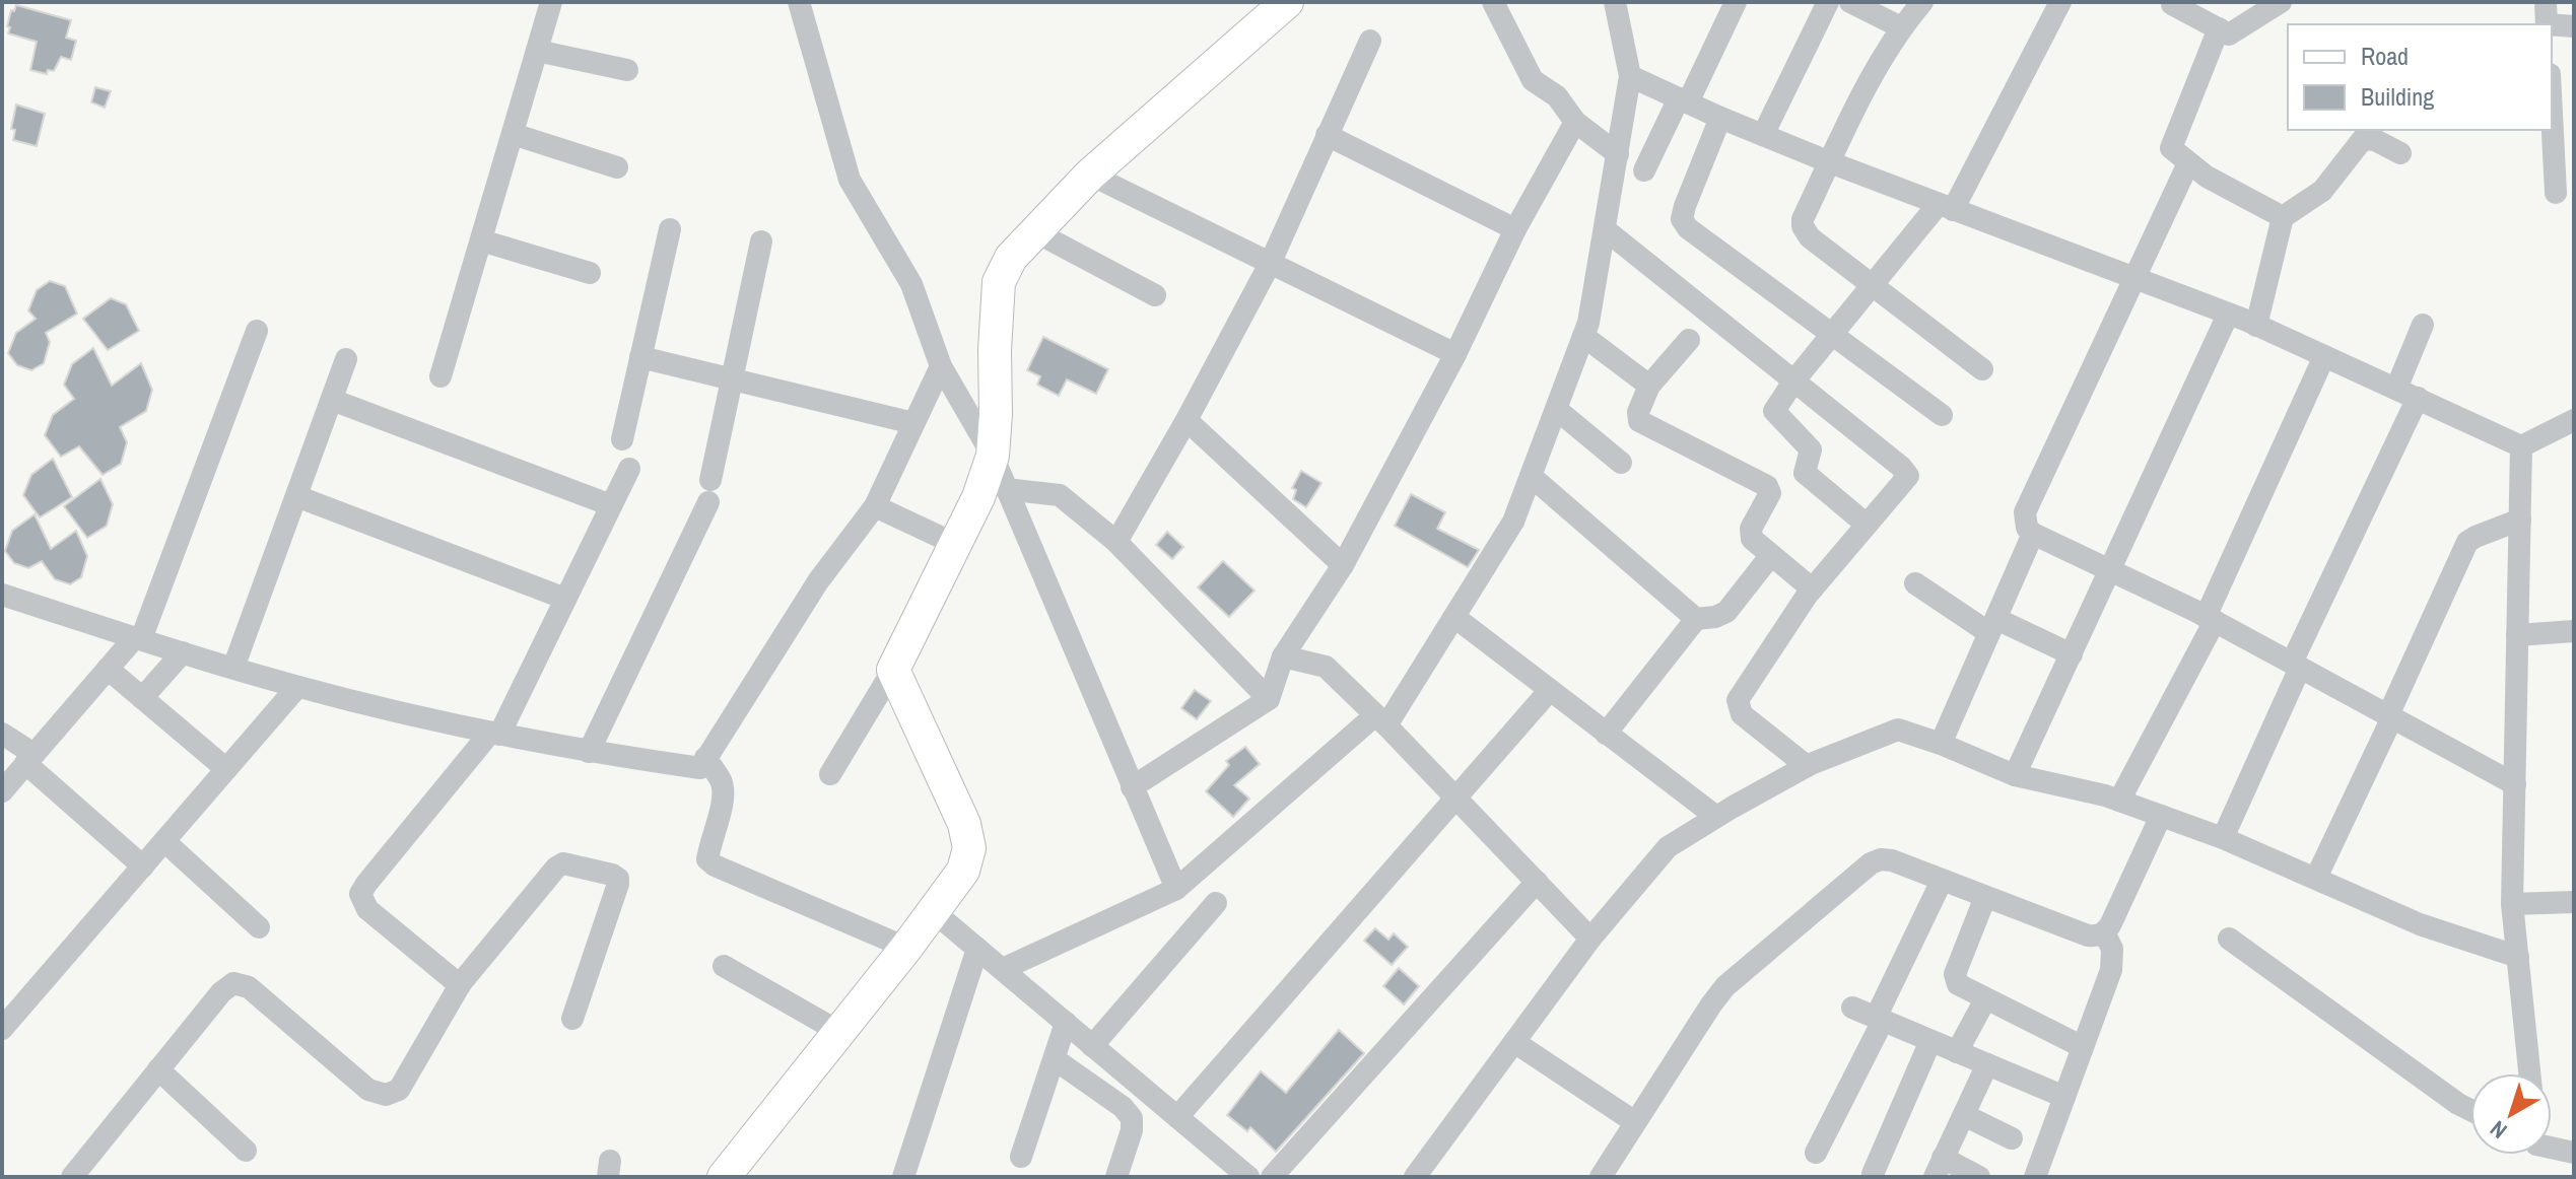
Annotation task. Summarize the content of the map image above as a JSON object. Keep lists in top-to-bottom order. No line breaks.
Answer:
{"legend":["Road","Building"],"north":"bottom left"}
